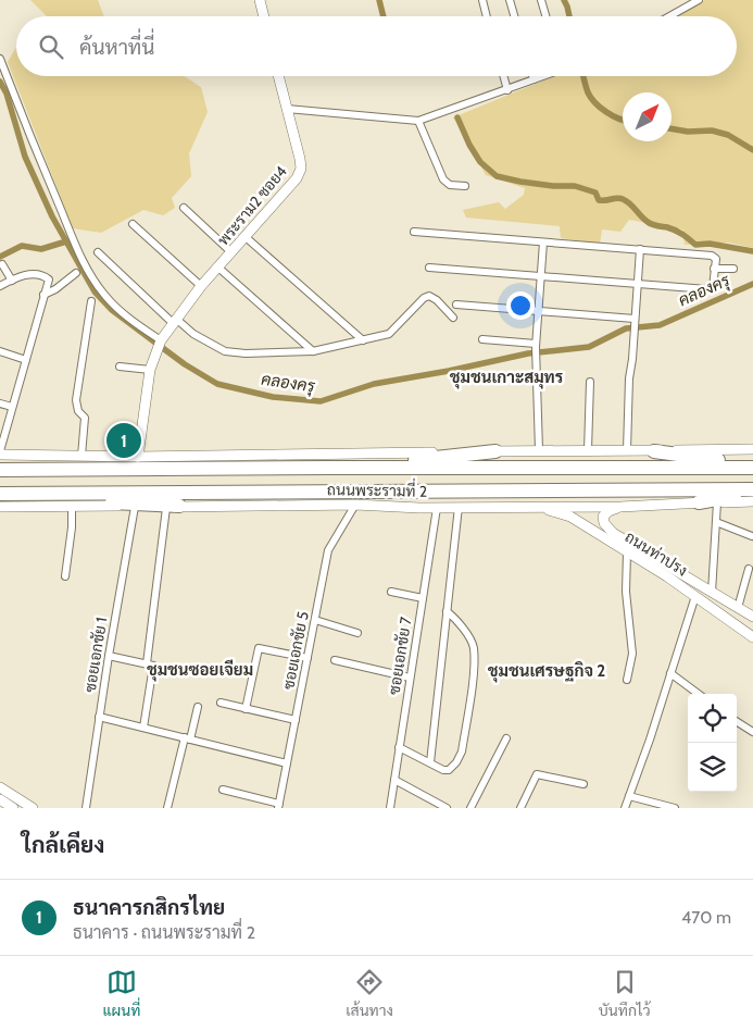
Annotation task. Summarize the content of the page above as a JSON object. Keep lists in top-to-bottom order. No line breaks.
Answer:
{"streets":{"highway":["ถนนพระรามที่ 2"],"main road":["พระราม2 ซอย4","ถนนท่าปรง"],"street":["ซอยเอกชัย 5","ซอยเอกชัย 1","ซอยเอกชัย 7"]},"crossings":[["ถนนพระรามที่ 2","ถนนท่าปรง"],["ถนนพระรามที่ 2","ซอยเอกชัย 5"],["ถนนพระรามที่ 2","ซอยเอกชัย 1"],["ถนนพระรามที่ 2","ซอยเอกชัย 7"]],"districts":["ชุมชนเกาะสมุทร","ชุมชนซอยเจียม","ชุมชนเศรษฐกิจ 2"],"water":["คลองครุ"],"north":"top right","page":{"search":"ค้นหาที่นี่","pins":"1","heading":"ใกล้เคียง","list":[{"mark":"1","name":"ธนาคารกสิกรไทย","note":"ธนาคาร · ถนนพระรามที่ 2","value":"470 m"}],"nav":["แผนที่","เส้นทาง","บันทึกไว้"]}}
